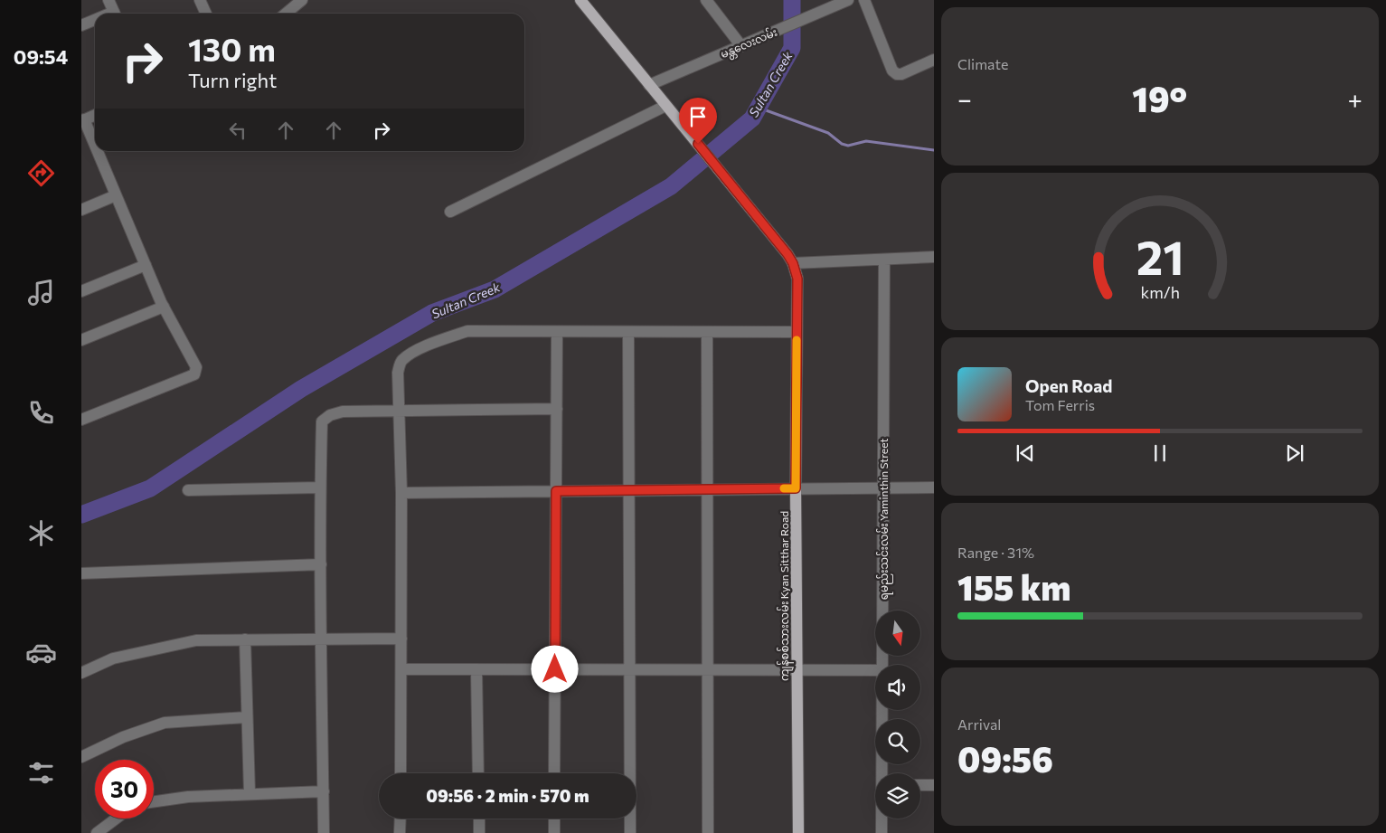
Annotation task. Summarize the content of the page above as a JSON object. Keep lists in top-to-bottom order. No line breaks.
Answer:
{"streets":{"main road":["ကျန်စစ်သားလမ်း Kyan Sitthar Road"],"street":["မန္တလေးလမ်း","ရမည်းသင်းလမ်း Yaminthin Street"]},"crossings":[["မန္တလေးလမ်း","ကျန်စစ်သားလမ်း Kyan Sitthar Road"]],"water":["Sultan Creek"],"north":"bottom","page":{"tabs":"09:54","tile":["Climate",["Range · 31%","155 km"],["Arrival","09:56"]],"turn":["130 m","Turn right"],"heat":["−","19°","+"],"song":["Open Road","Tom Ferris"],"limit":"30","trip":"09:56 · 2 min · 570 m","gauge":["21","km/h"]}}
